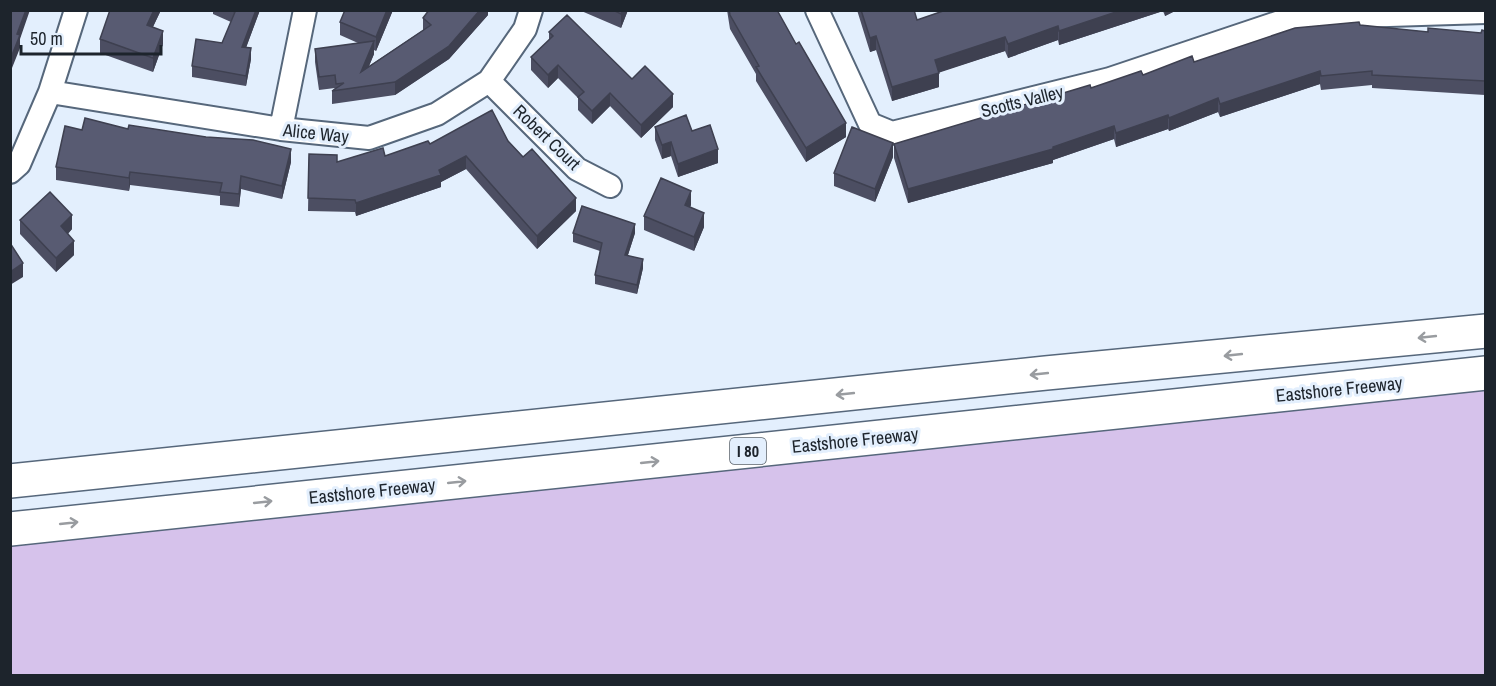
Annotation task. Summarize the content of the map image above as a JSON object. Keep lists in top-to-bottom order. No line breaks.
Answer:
{"streets":{"highway":["Eastshore Freeway","I 80"],"street":["Scotts Valley","Alice Way","Robert Court"]},"crossings":[["Alice Way","Robert Court"]],"scale_bar":"50 m"}
